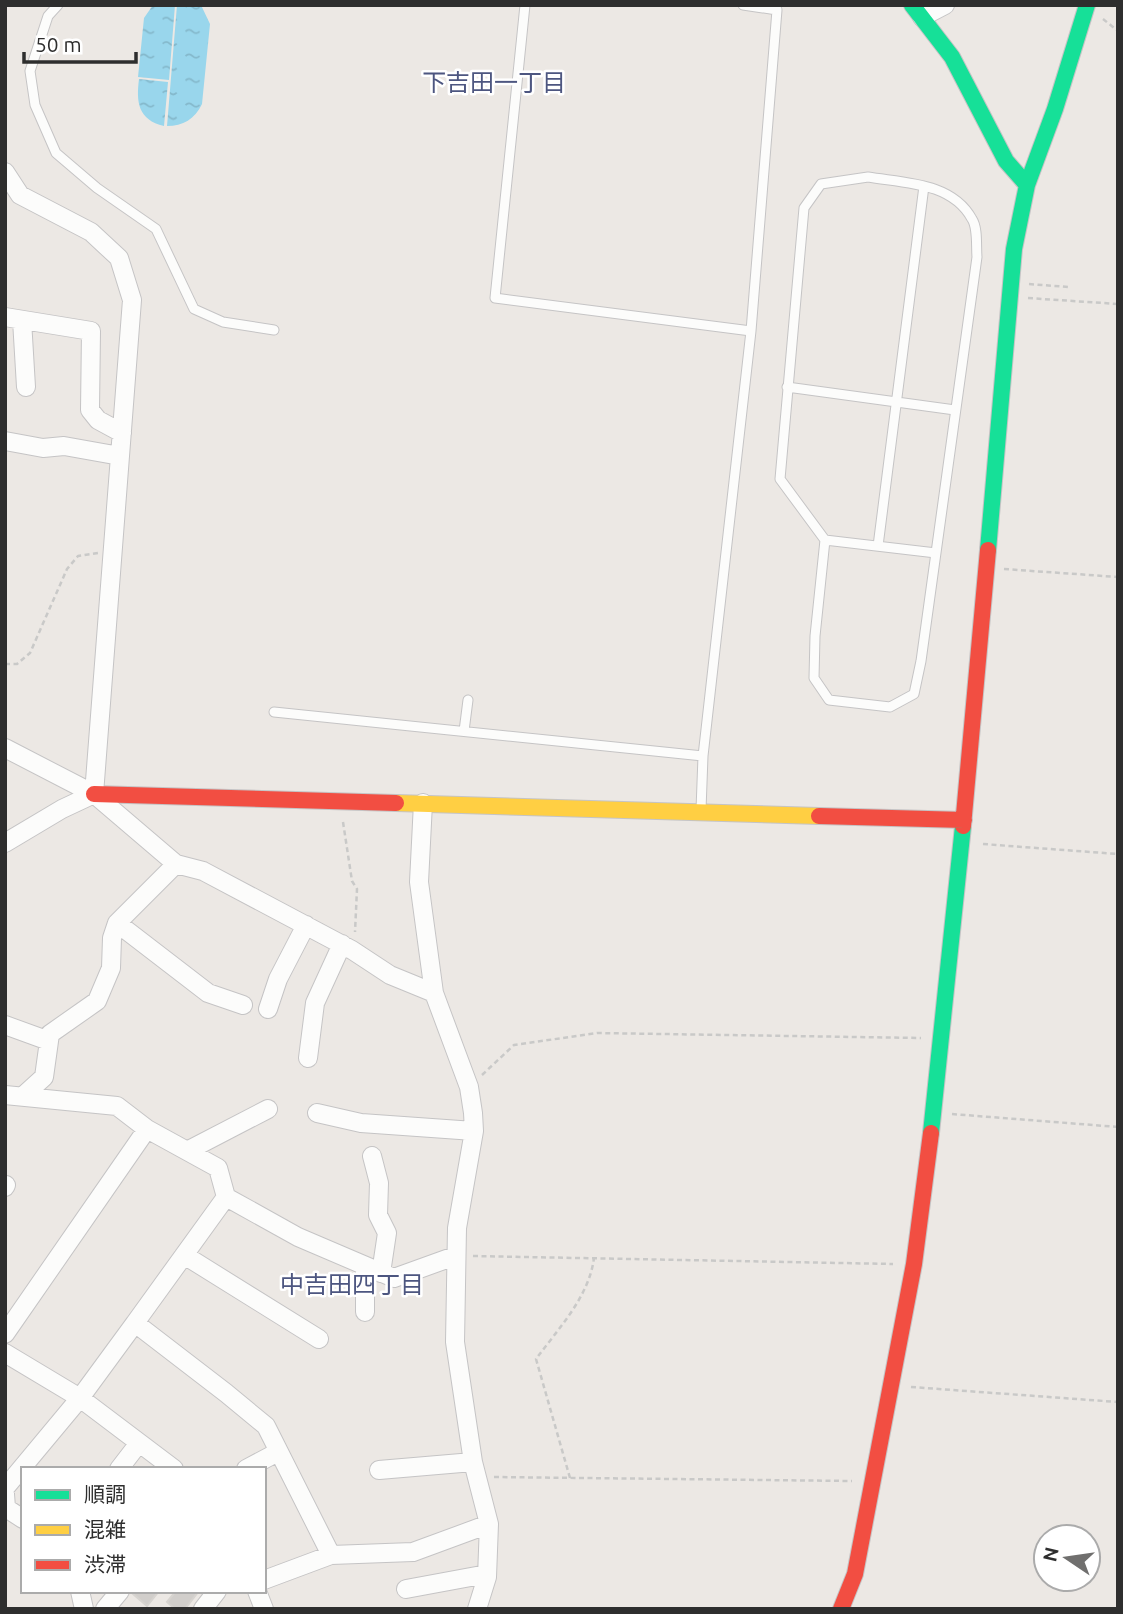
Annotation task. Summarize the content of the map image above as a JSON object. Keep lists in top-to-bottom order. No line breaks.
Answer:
{"districts":["下吉田一丁目","中吉田四丁目"],"legend":["順調","混雑","渋滞"],"scale_bar":"50 m","north":"left"}
